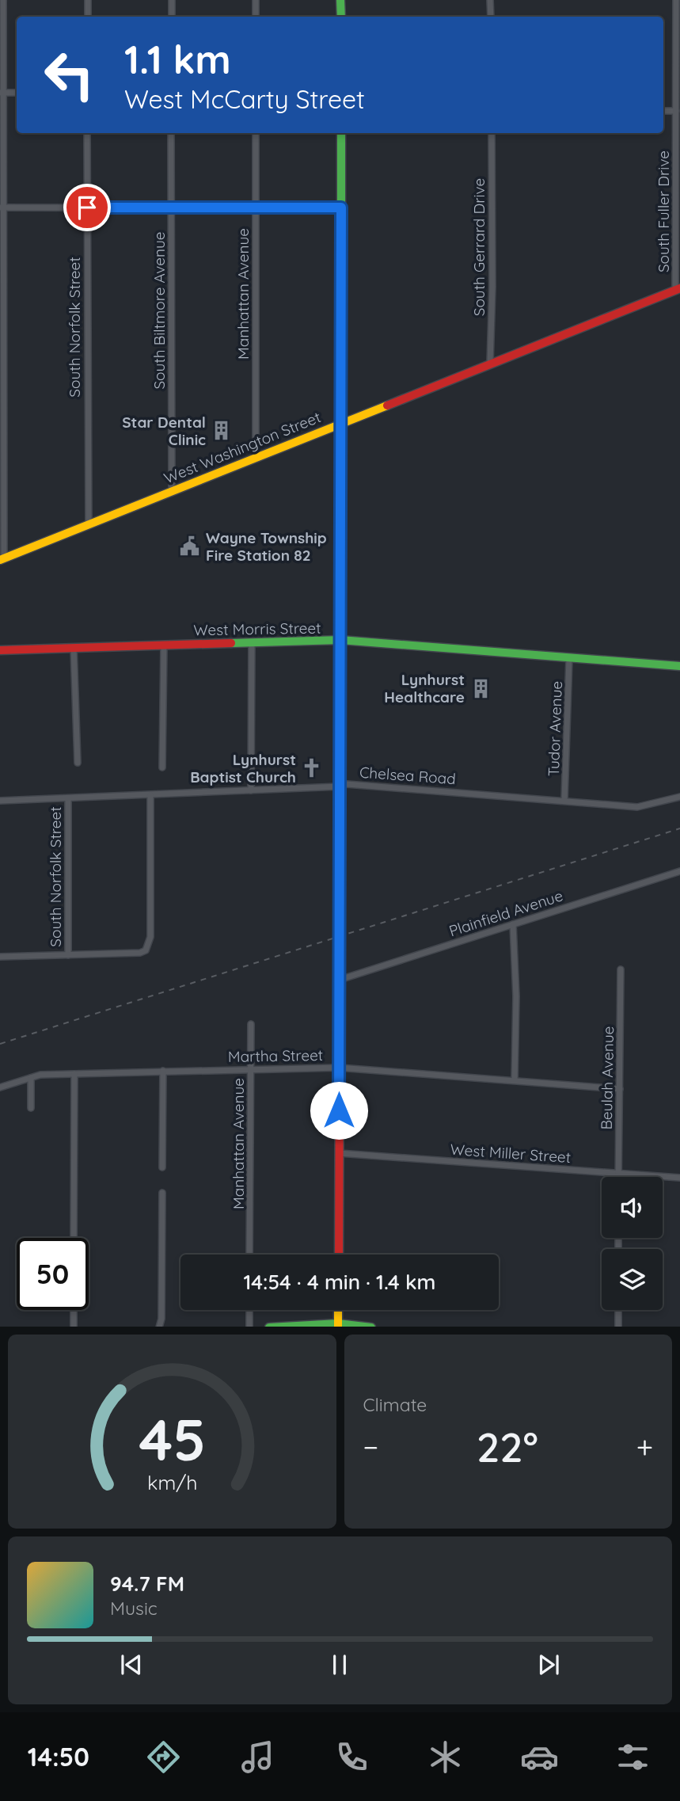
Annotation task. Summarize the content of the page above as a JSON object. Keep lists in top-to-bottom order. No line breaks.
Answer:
{"streets":{"main road":["West Washington Street","West Morris Street"],"street":["South Fuller Drive","South Gerrard Drive","Manhattan Avenue","South Biltmore Avenue","South Norfolk Street","Tudor Avenue","Chelsea Road","Plainfield Avenue","Martha Street","Beulah Avenue","West Miller Street"]},"crossings":[["South Fuller Drive","West Washington Street"],["South Gerrard Drive","West Washington Street"],["Manhattan Avenue","West Washington Street"],["Manhattan Avenue","Martha Street"],["South Biltmore Avenue","West Washington Street"],["South Norfolk Street","West Washington Street"],["South Norfolk Street","Chelsea Road"],["West Morris Street","Tudor Avenue"],["Tudor Avenue","Chelsea Road"],["Martha Street","Beulah Avenue"],["Beulah Avenue","West Miller Street"]],"places":{"building":["Star Dental Clinic","Lynhurst Healthcare"],"public building":["Wayne Township Fire Station 82"],"church":["Lynhurst Baptist Church"]},"page":{"turn":["1.1 km","West McCarty Street"],"limit":"50","trip":"14:54 · 4 min · 1.4 km","tile":"Climate","heat":["−","22°","+"],"song":["94.7 FM","Music"],"tabs":"14:50","gauge":["45","km/h"]}}
